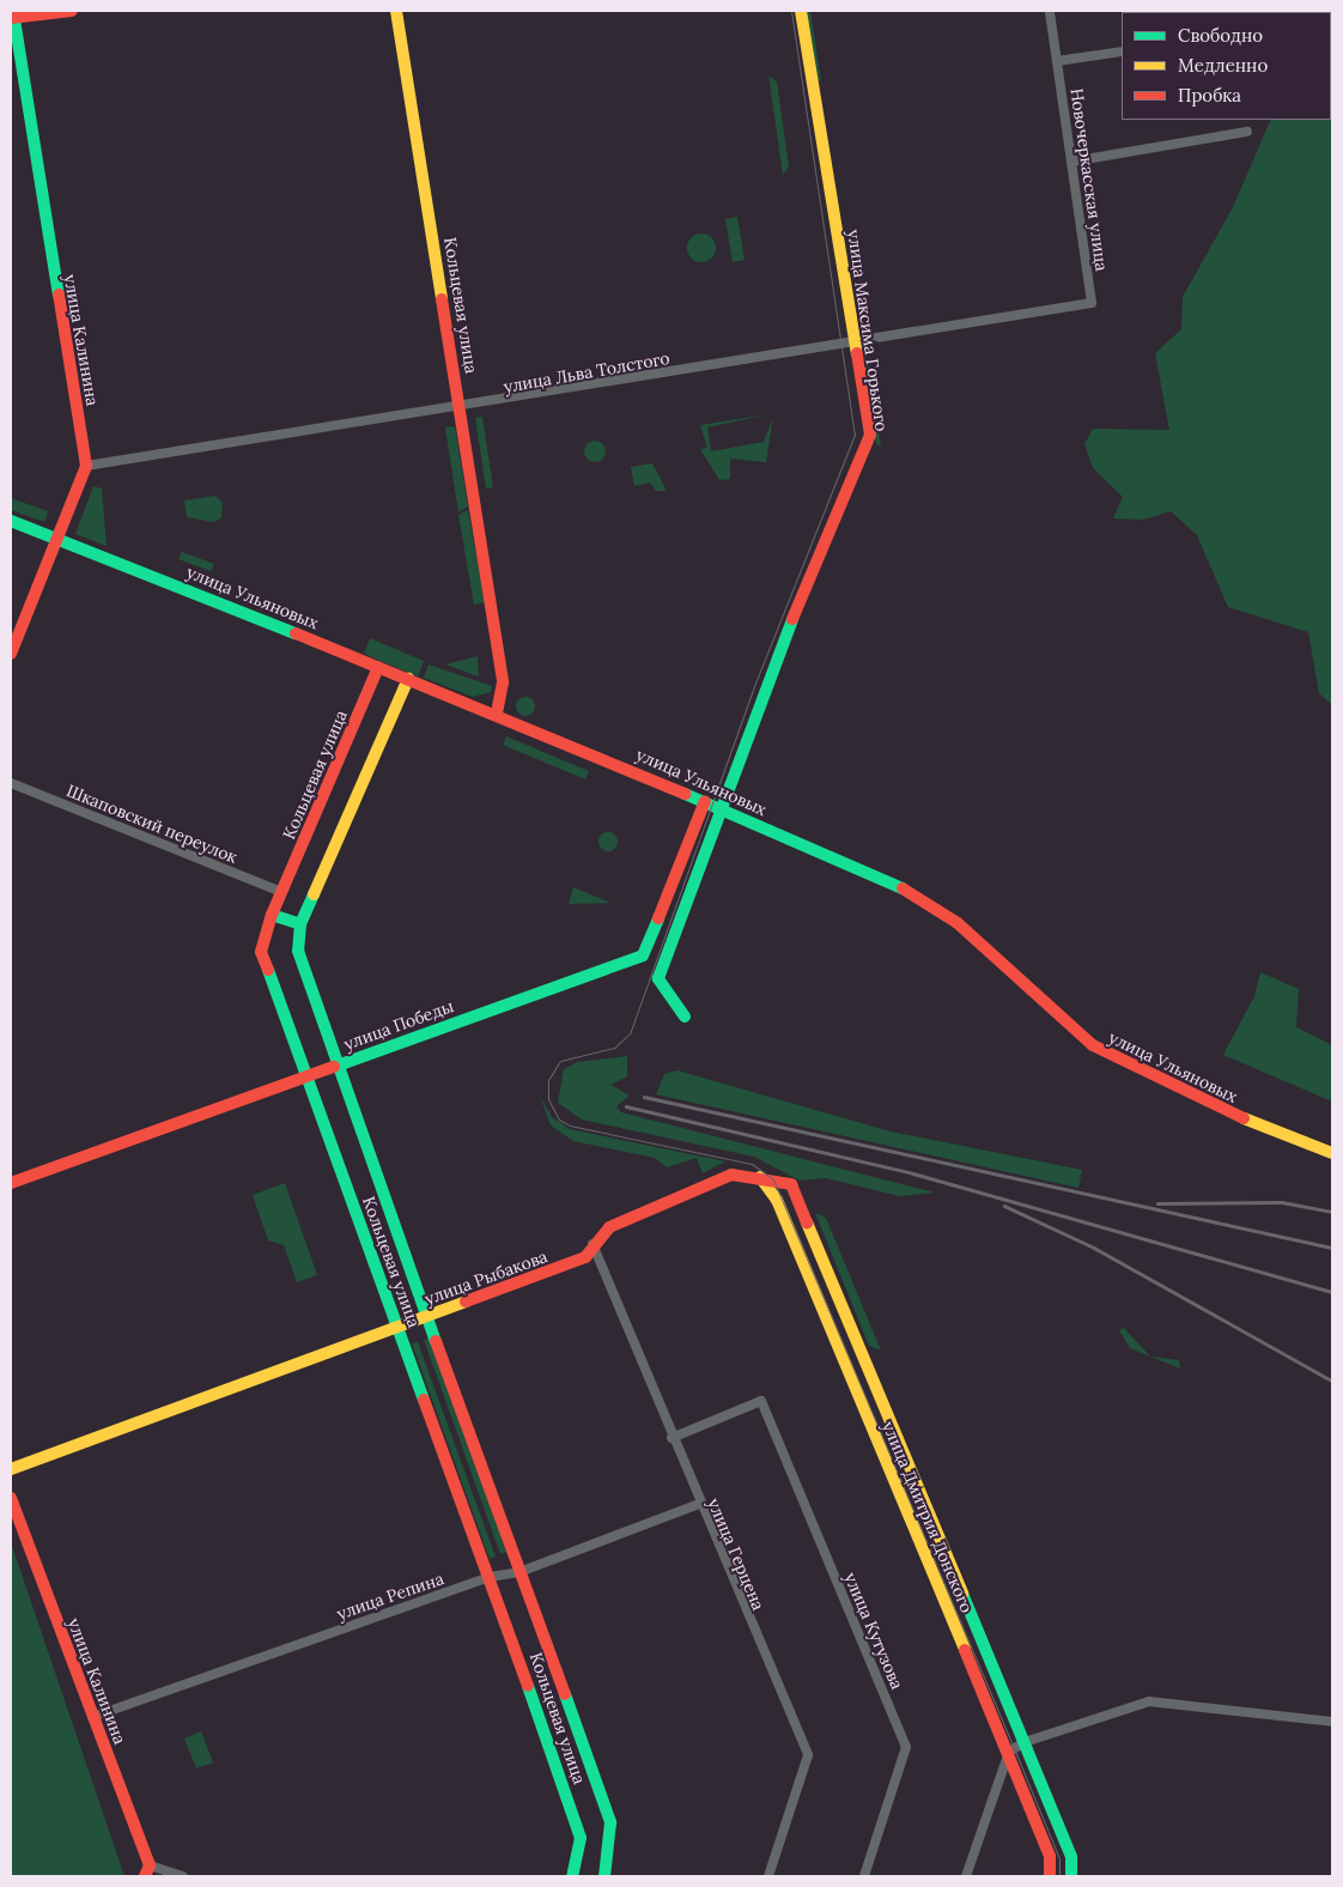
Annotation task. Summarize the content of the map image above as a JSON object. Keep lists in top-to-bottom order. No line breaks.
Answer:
{"streets":{"street":["Новочеркасская улица","Кольцевая улица","улица Максима Горького","улица Калинина","улица Льва Толстого","улица Ульяновых","Шкаповский переулок","улица Победы","улица Рыбакова","улица Дмитрия Донского","улица Герцена","улица Репина","улица Кутузова"]},"crossings":[["Новочеркасская улица","улица Льва Толстого"],["Кольцевая улица","улица Льва Толстого"],["Кольцевая улица","улица Ульяновых"],["Кольцевая улица","Шкаповский переулок"],["Кольцевая улица","улица Победы"],["Кольцевая улица","улица Рыбакова"],["Кольцевая улица","улица Репина"],["улица Максима Горького","улица Льва Толстого"],["улица Максима Горького","улица Ульяновых"],["улица Калинина","улица Льва Толстого"],["улица Калинина","улица Репина"],["улица Ульяновых","улица Победы"],["улица Рыбакова","улица Дмитрия Донского"],["улица Рыбакова","улица Герцена"],["улица Герцена","улица Репина"],["улица Герцена","улица Кутузова"]],"legend":["Свободно","Медленно","Пробка"]}
